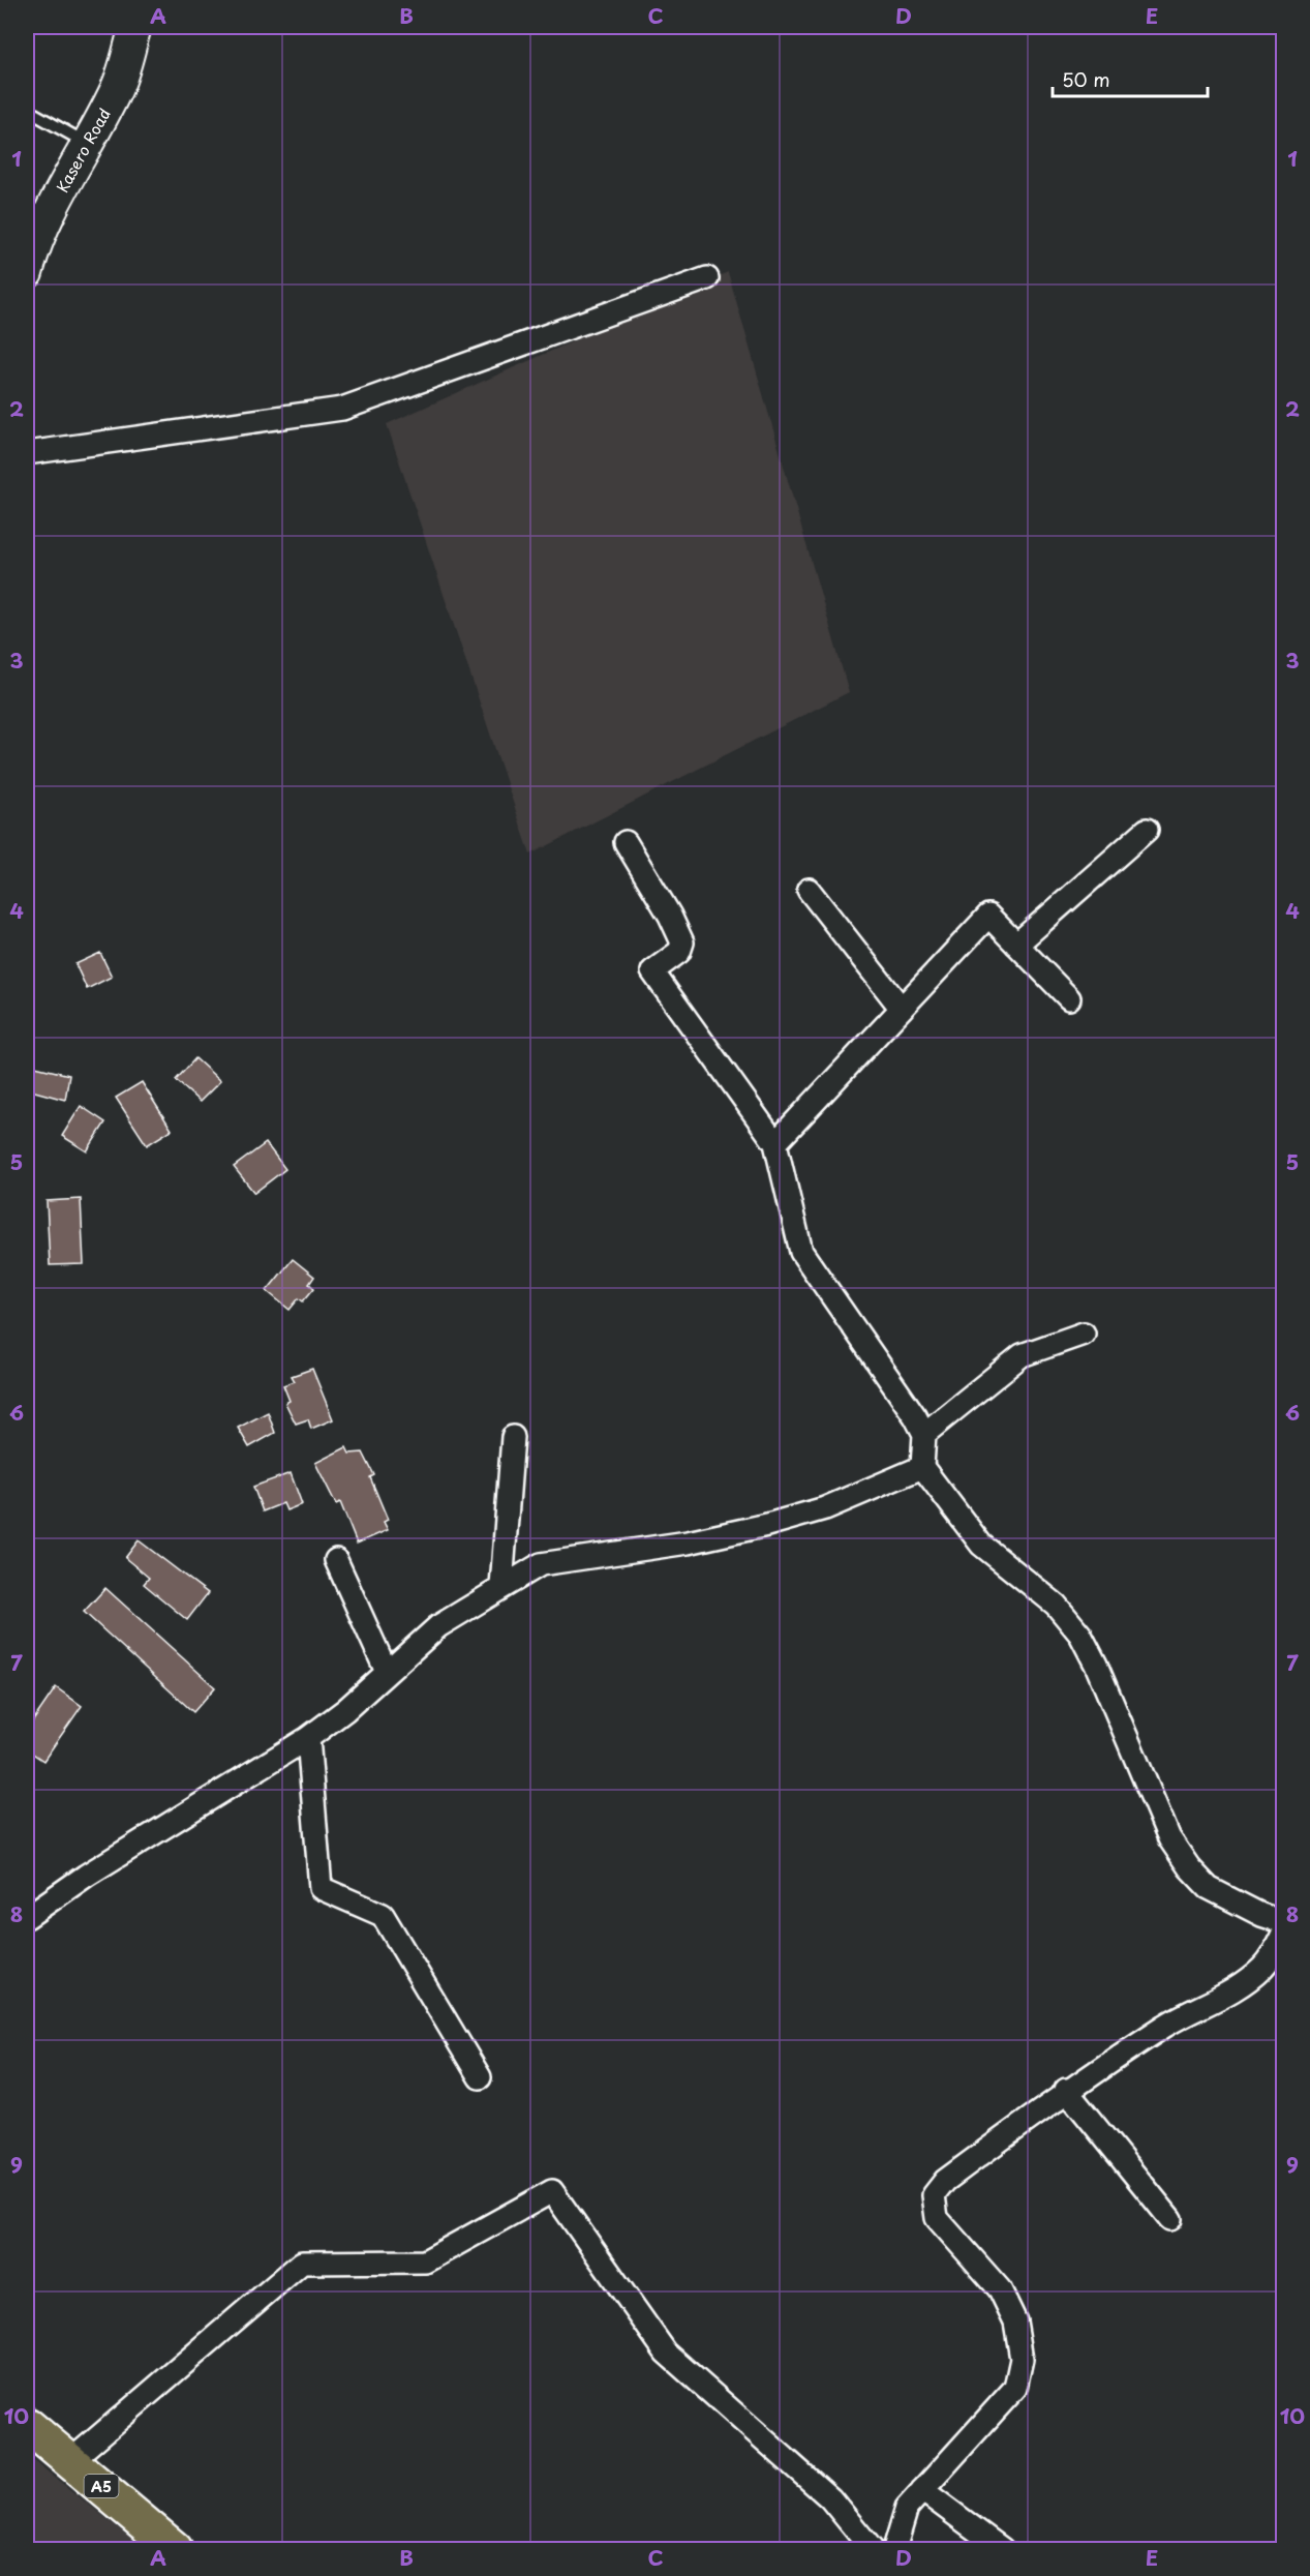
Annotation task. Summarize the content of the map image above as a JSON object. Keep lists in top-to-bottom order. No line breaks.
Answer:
{"streets":{"main road":["A5"],"street":["Kasero Road"]},"scale_bar":"50 m","grid":{"columns":["A","B","C","D","E"],"rows":["1","2","3","4","5","6","7","8","9","10"]}}
